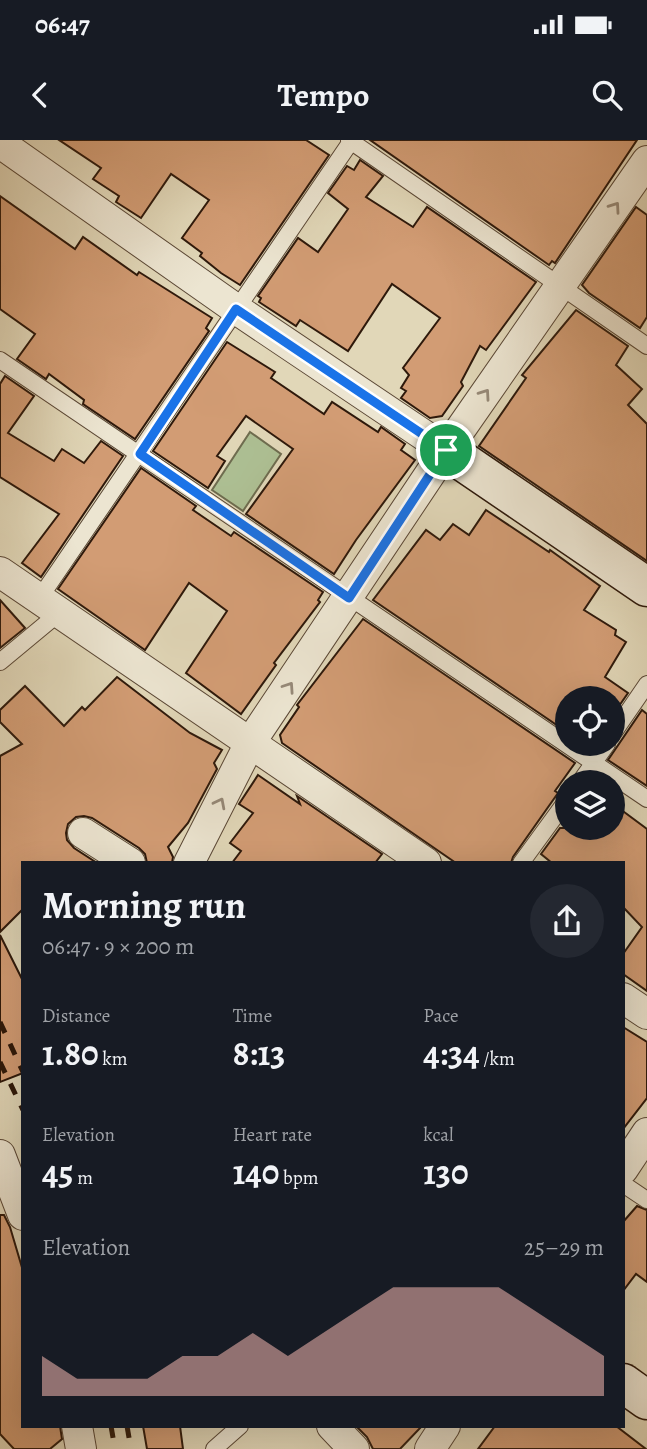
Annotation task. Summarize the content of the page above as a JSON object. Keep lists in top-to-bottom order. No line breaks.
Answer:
{"page":{"status":"06:47","header":"Tempo","heading":["Morning run","06:47 · 9 × 200 m"],"stats":[["Distance","1.80 km"],["Time","8:13"],["Pace","4:34 /km"],["Elevation","45 m"],["Heart rate","140 bpm"],["kcal","130"]],"chart":["Elevation","25–29 m"]}}
